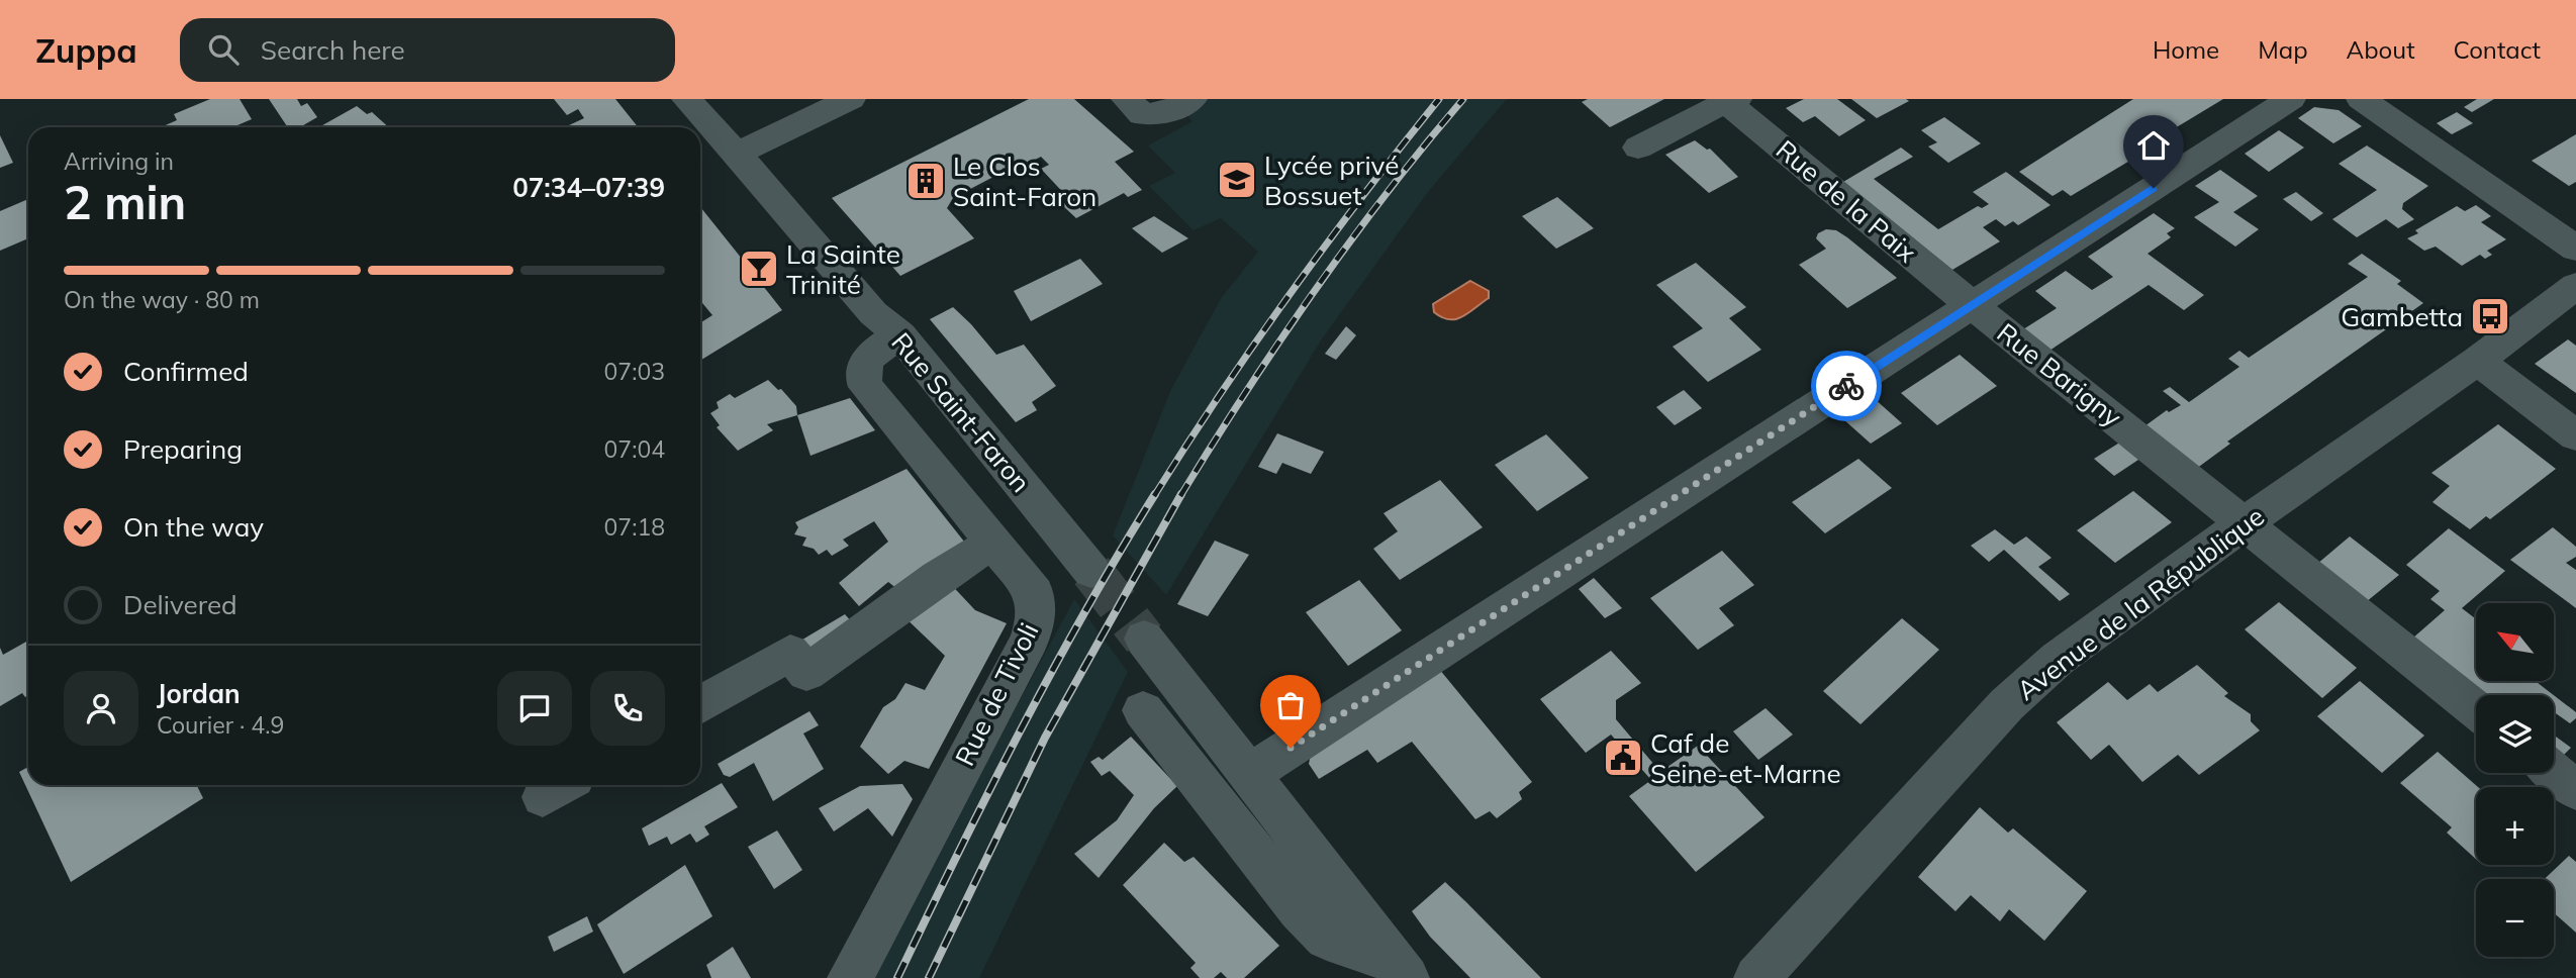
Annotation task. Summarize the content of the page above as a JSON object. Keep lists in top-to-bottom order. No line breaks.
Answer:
{"streets":{"street":["Rue de la Paix","Rue Barigny","Rue Saint-Faron","Avenue de la République","Rue de Tivoli"]},"crossings":[["Rue de la Paix","Rue Barigny"],["Rue Barigny","Avenue de la République"],["Rue Saint-Faron","Rue de Tivoli"]],"places":{"school or university":["Lycée privé Bossuet"],"building":["Le Clos Saint-Faron"],"bar":["La Sainte Trinité"],"bus stop":["Gambetta"],"public building":["Caf de Seine-et-Marne"]},"north":"top left","page":{"header":"Zuppa","search":"Search here","nav":["Home","Map","About","Contact"],"heading":["2 min","Arriving in","07:34–07:39"],"panel":["Jordan","Courier · 4.9"],"bar":"On the way · 80 m","list":[["Confirmed","07:03"],["Preparing","07:04"],["On the way","07:18"],"Delivered"],"map_buttons":["+","−"]}}
